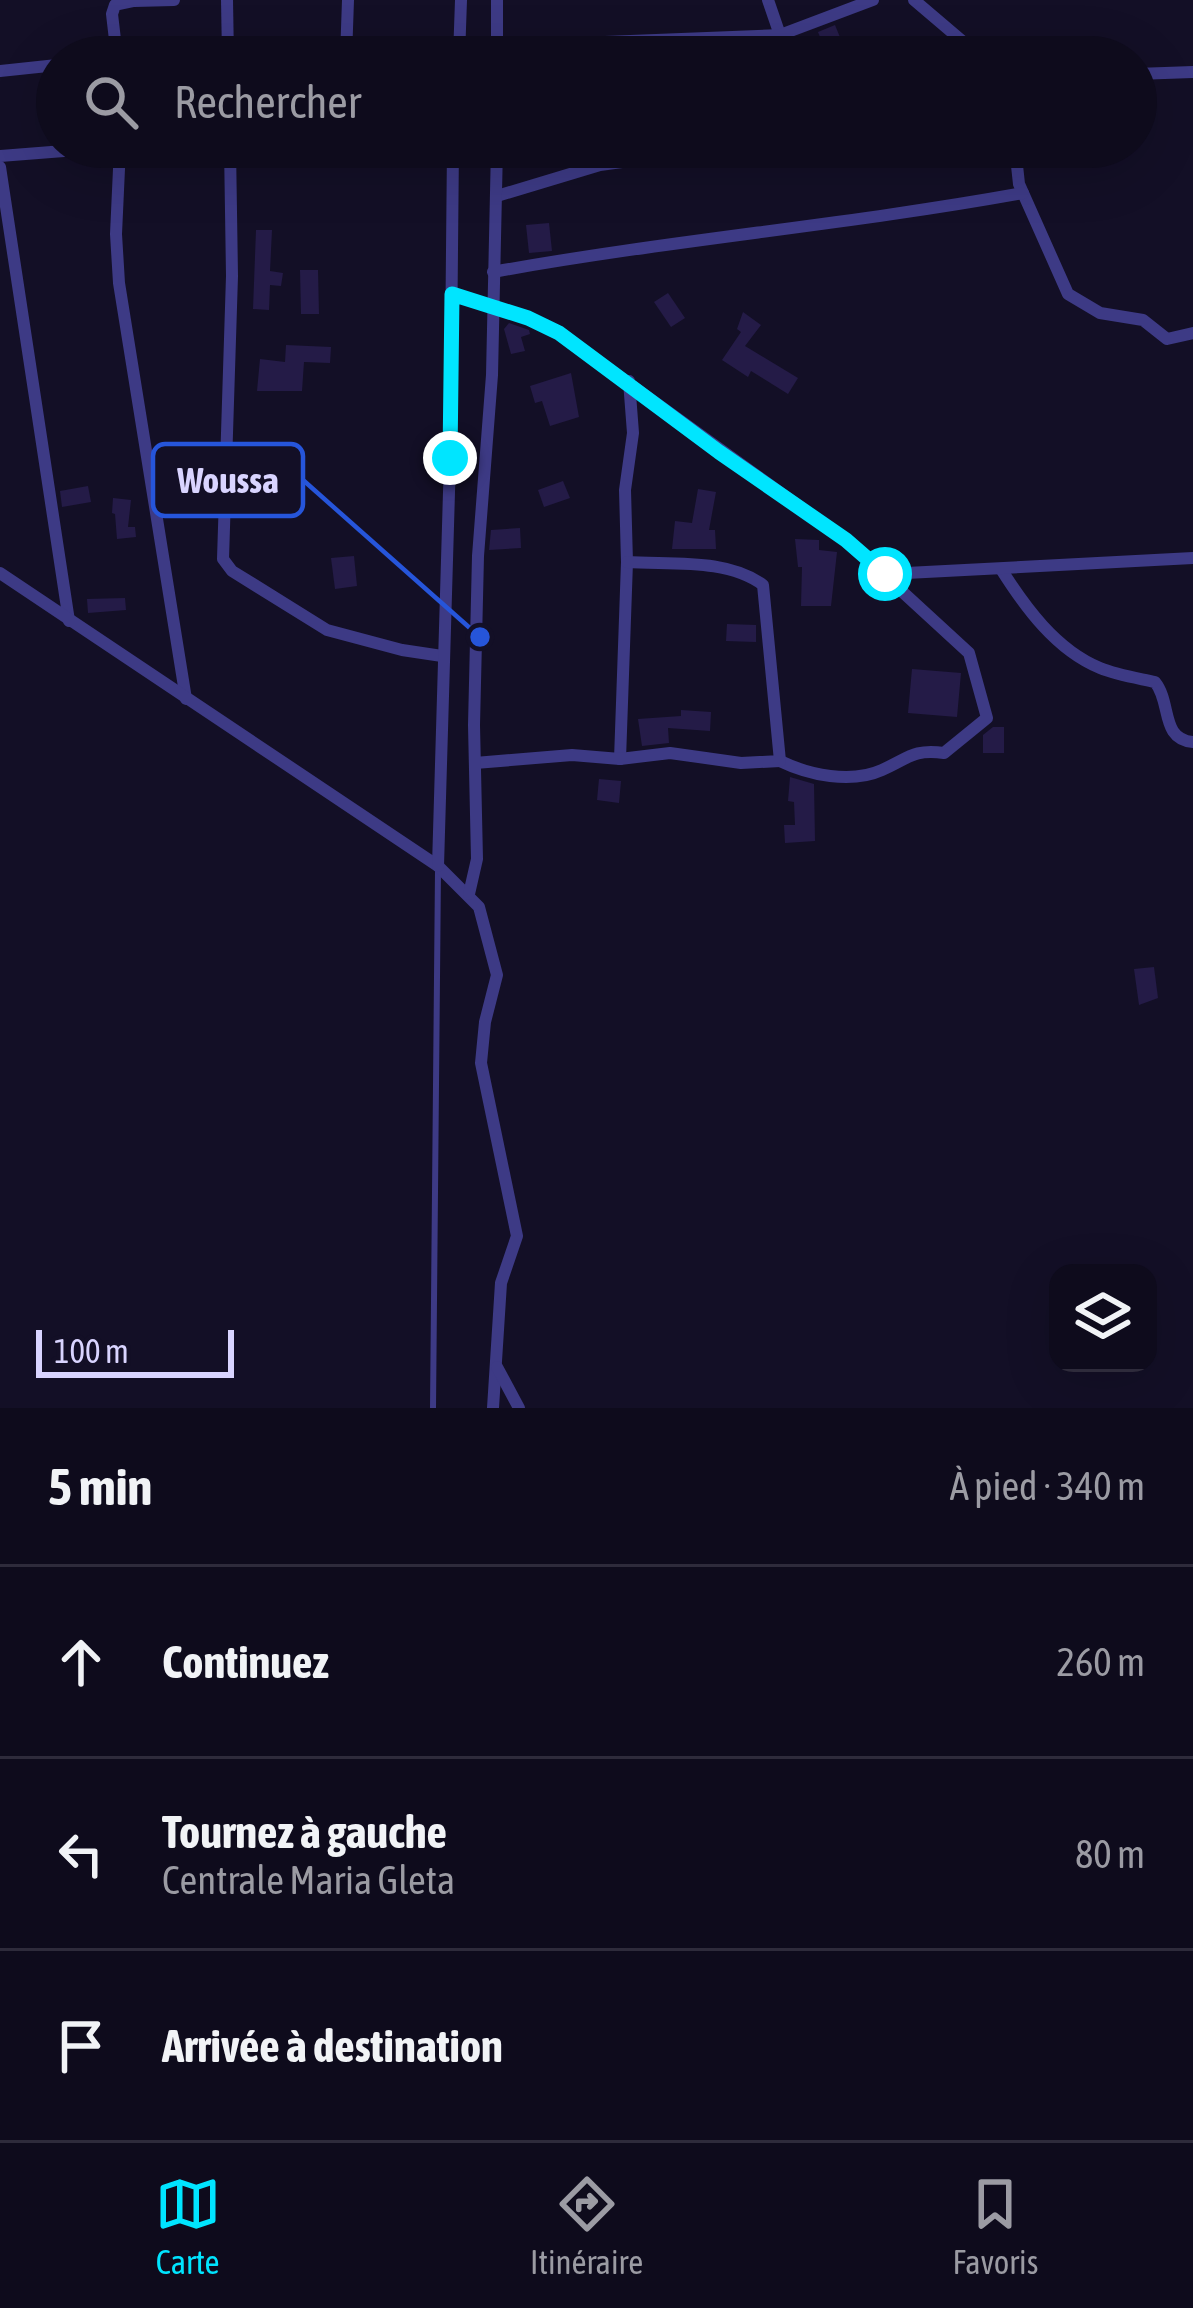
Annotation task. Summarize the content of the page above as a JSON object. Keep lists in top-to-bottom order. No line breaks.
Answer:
{"places":["Woussa"],"scale_bar":"100 m","page":{"search":"Rechercher","scale":"100 m","heading":["5 min","À pied · 340 m"],"list":[["Continuez","260 m"],["Tournez à gauche","Centrale Maria Gleta","80 m"],"Arrivée à destination"],"nav":["Carte","Itinéraire","Favoris"]}}
